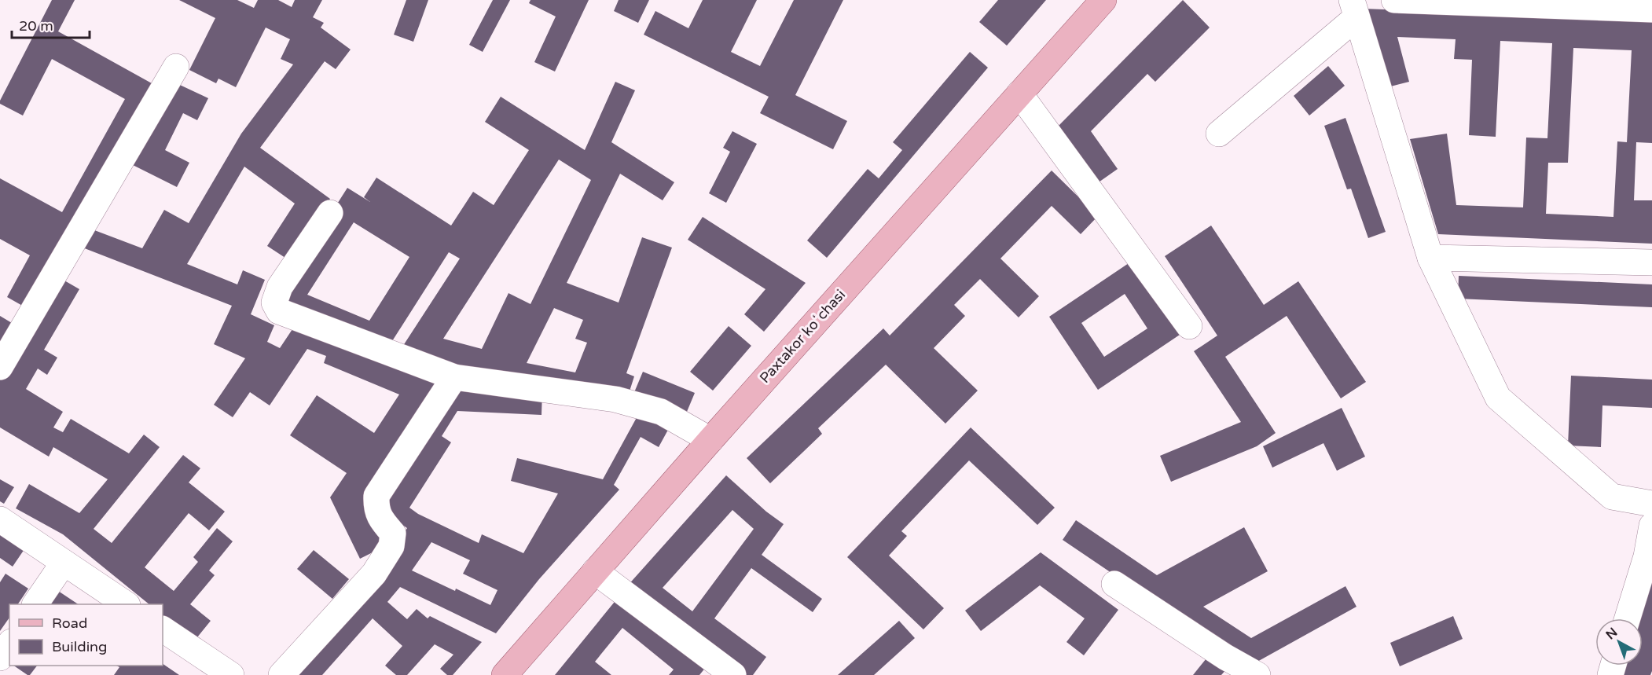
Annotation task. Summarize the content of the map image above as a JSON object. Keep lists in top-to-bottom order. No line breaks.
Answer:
{"streets":{"main road":["Paxtakor koʻchasi"]},"legend":["Road","Building"],"scale_bar":"20 m","north":"top left"}
